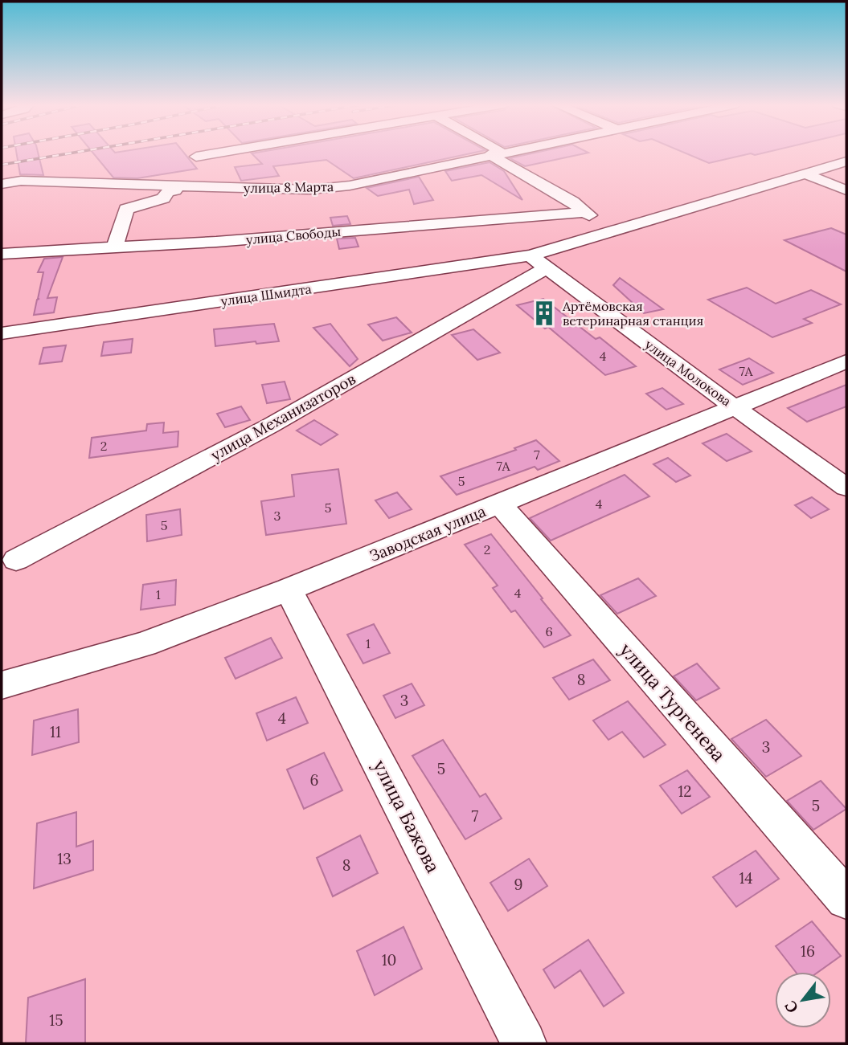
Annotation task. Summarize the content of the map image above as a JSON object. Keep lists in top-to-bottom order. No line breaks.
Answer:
{"streets":{"street":["улица 8 Марта","улица Свободы","улица Шмидта","улица Молокова","улица Механизаторов","Заводская улица","улица Тургенева","улица Бажова"]},"crossings":[["улица Шмидта","улица Молокова"],["улица Шмидта","улица Механизаторов"],["улица Молокова","улица Механизаторов"],["улица Молокова","Заводская улица"],["Заводская улица","улица Тургенева"],["Заводская улица","улица Бажова"]],"places":{"building":["Артёмовская ветеринарная станция"]},"house_numbers":["4","7А","2","7","7А","5","4","5","3","5","2","4","1","6","1","8","3","4","11","3","5","6","12","5","7","13","8","14","9","16","10","15"],"north":"bottom left"}
